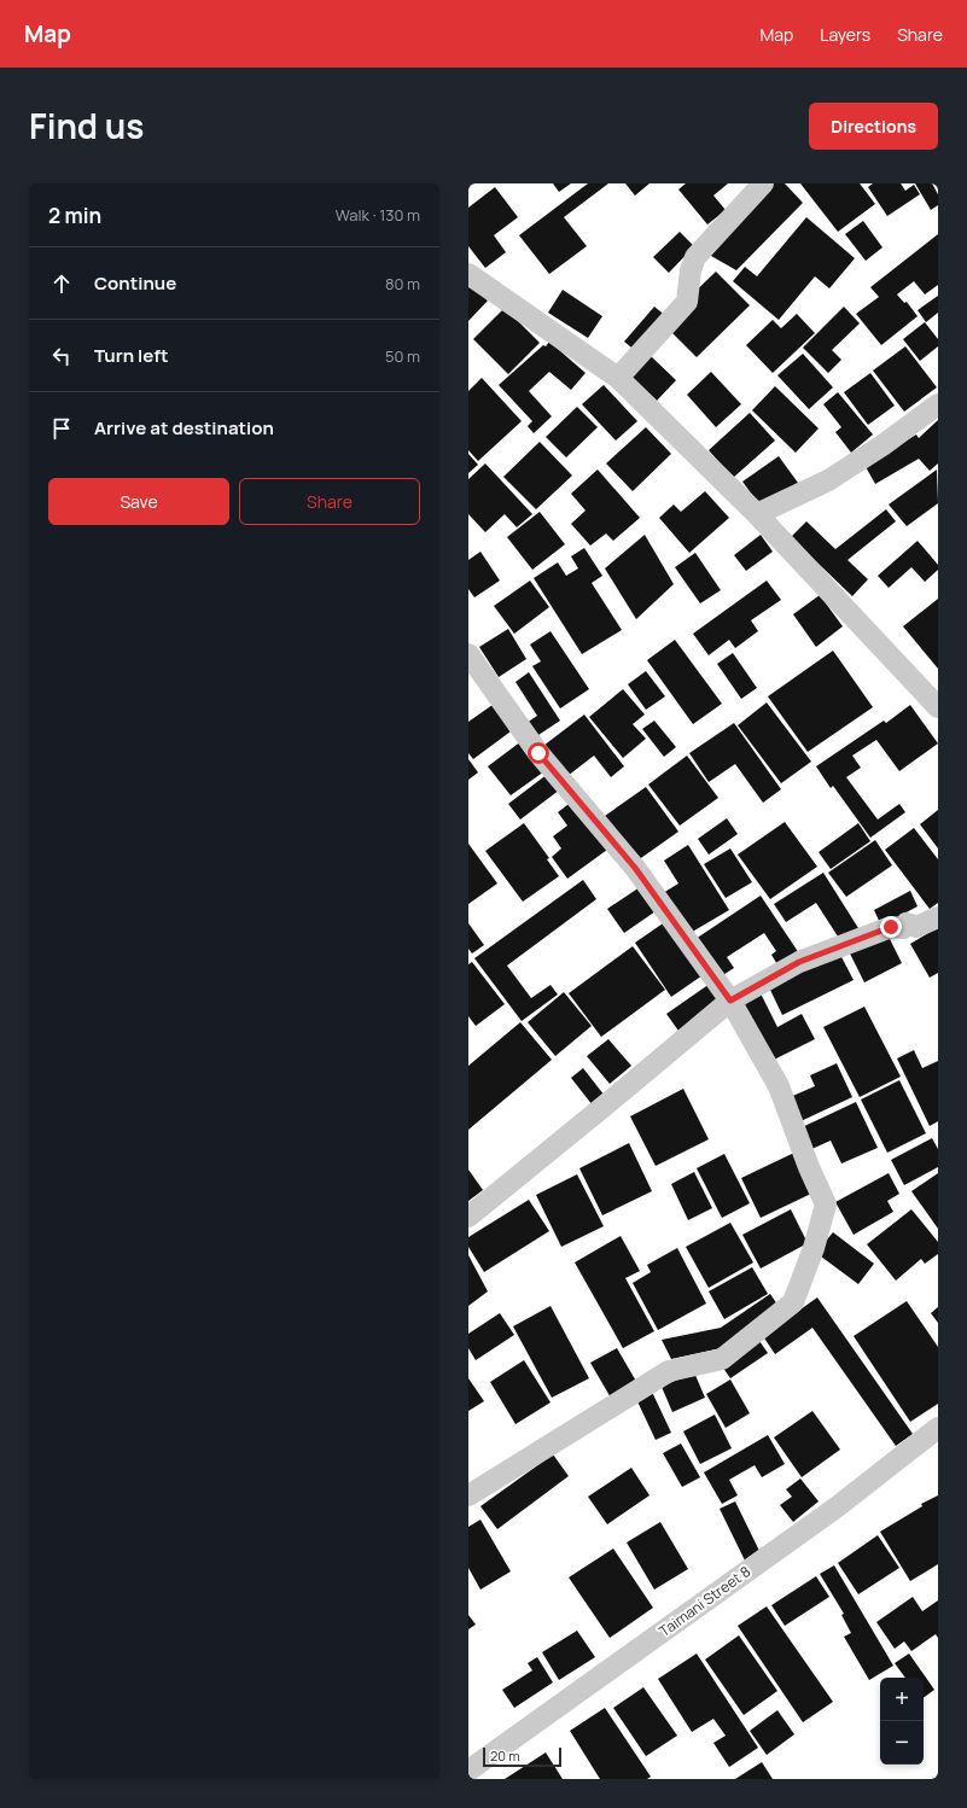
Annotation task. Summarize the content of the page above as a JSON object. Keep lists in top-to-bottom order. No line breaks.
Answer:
{"streets":{"street":["Taimani Street 8"]},"scale_bar":"20 m","page":{"header":"Map","nav":["Map","Layers","Share"],"title":"Find us","buttons":["Directions",["Save","Share"]],"heading":["2 min","Walk · 130 m"],"list":[["Continue","80 m"],["Turn left","50 m"],"Arrive at destination"],"map_buttons":["+","−"],"scale":"20 m"}}
